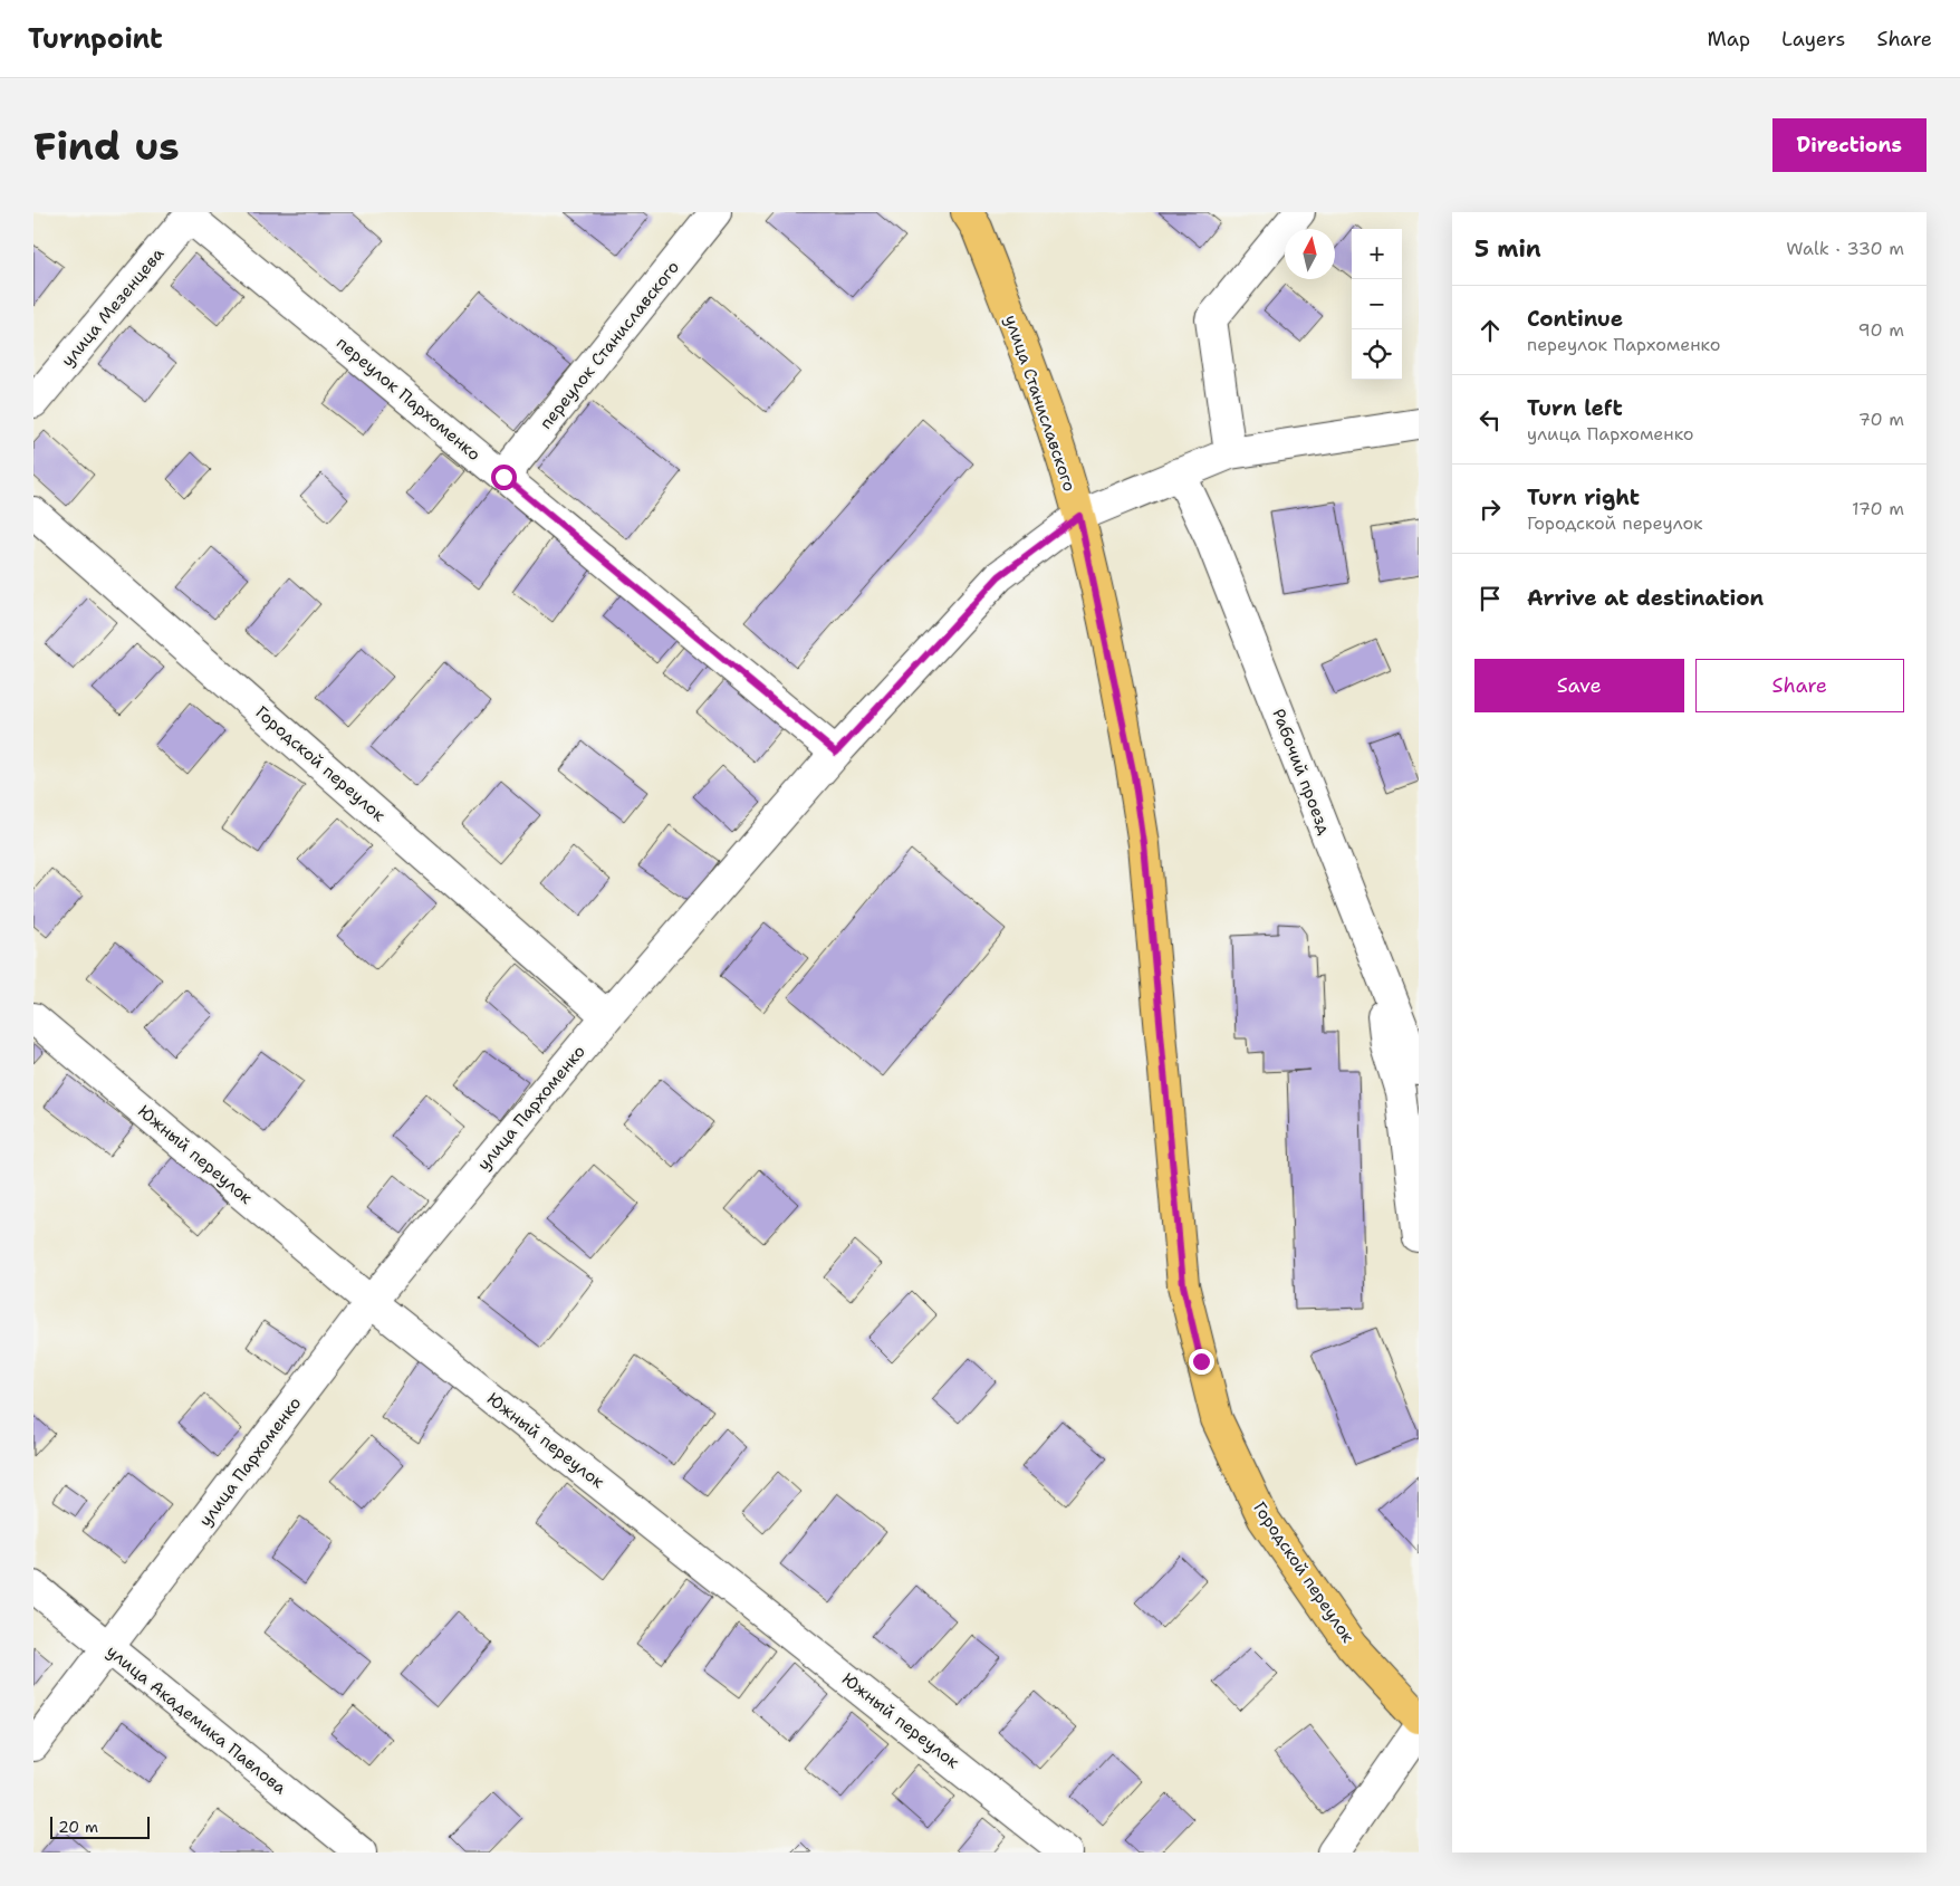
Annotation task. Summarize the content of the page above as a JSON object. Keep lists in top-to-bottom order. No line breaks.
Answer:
{"streets":{"main road":["улица Станиславского","Городской переулок"],"street":["улица Мезенцева","переулок Станиславского","переулок Пархоменко","Рабочий проезд","улица Пархоменко","Южный переулок","улица Академика Павлова"]},"crossings":[["улица Мезенцева","переулок Пархоменко"],["переулок Станиславского","переулок Пархоменко"],["переулок Пархоменко","улица Пархоменко"],["улица Станиславского","Городской переулок"],["улица Станиславского","улица Пархоменко"],["Городской переулок","улица Пархоменко"],["улица Пархоменко","Южный переулок"],["улица Пархоменко","улица Академика Павлова"]],"scale_bar":"20 m","north":"top","page":{"header":"Turnpoint","nav":["Map","Layers","Share"],"buttons":["Directions",["Save","Share"]],"title":"Find us","heading":["5 min","Walk · 330 m"],"map_buttons":["+","−"],"list":[["Continue","переулок Пархоменко","90 m"],["Turn left","улица Пархоменко","70 m"],["Turn right","Городской переулок","170 m"],"Arrive at destination"],"scale":"20 m"}}
